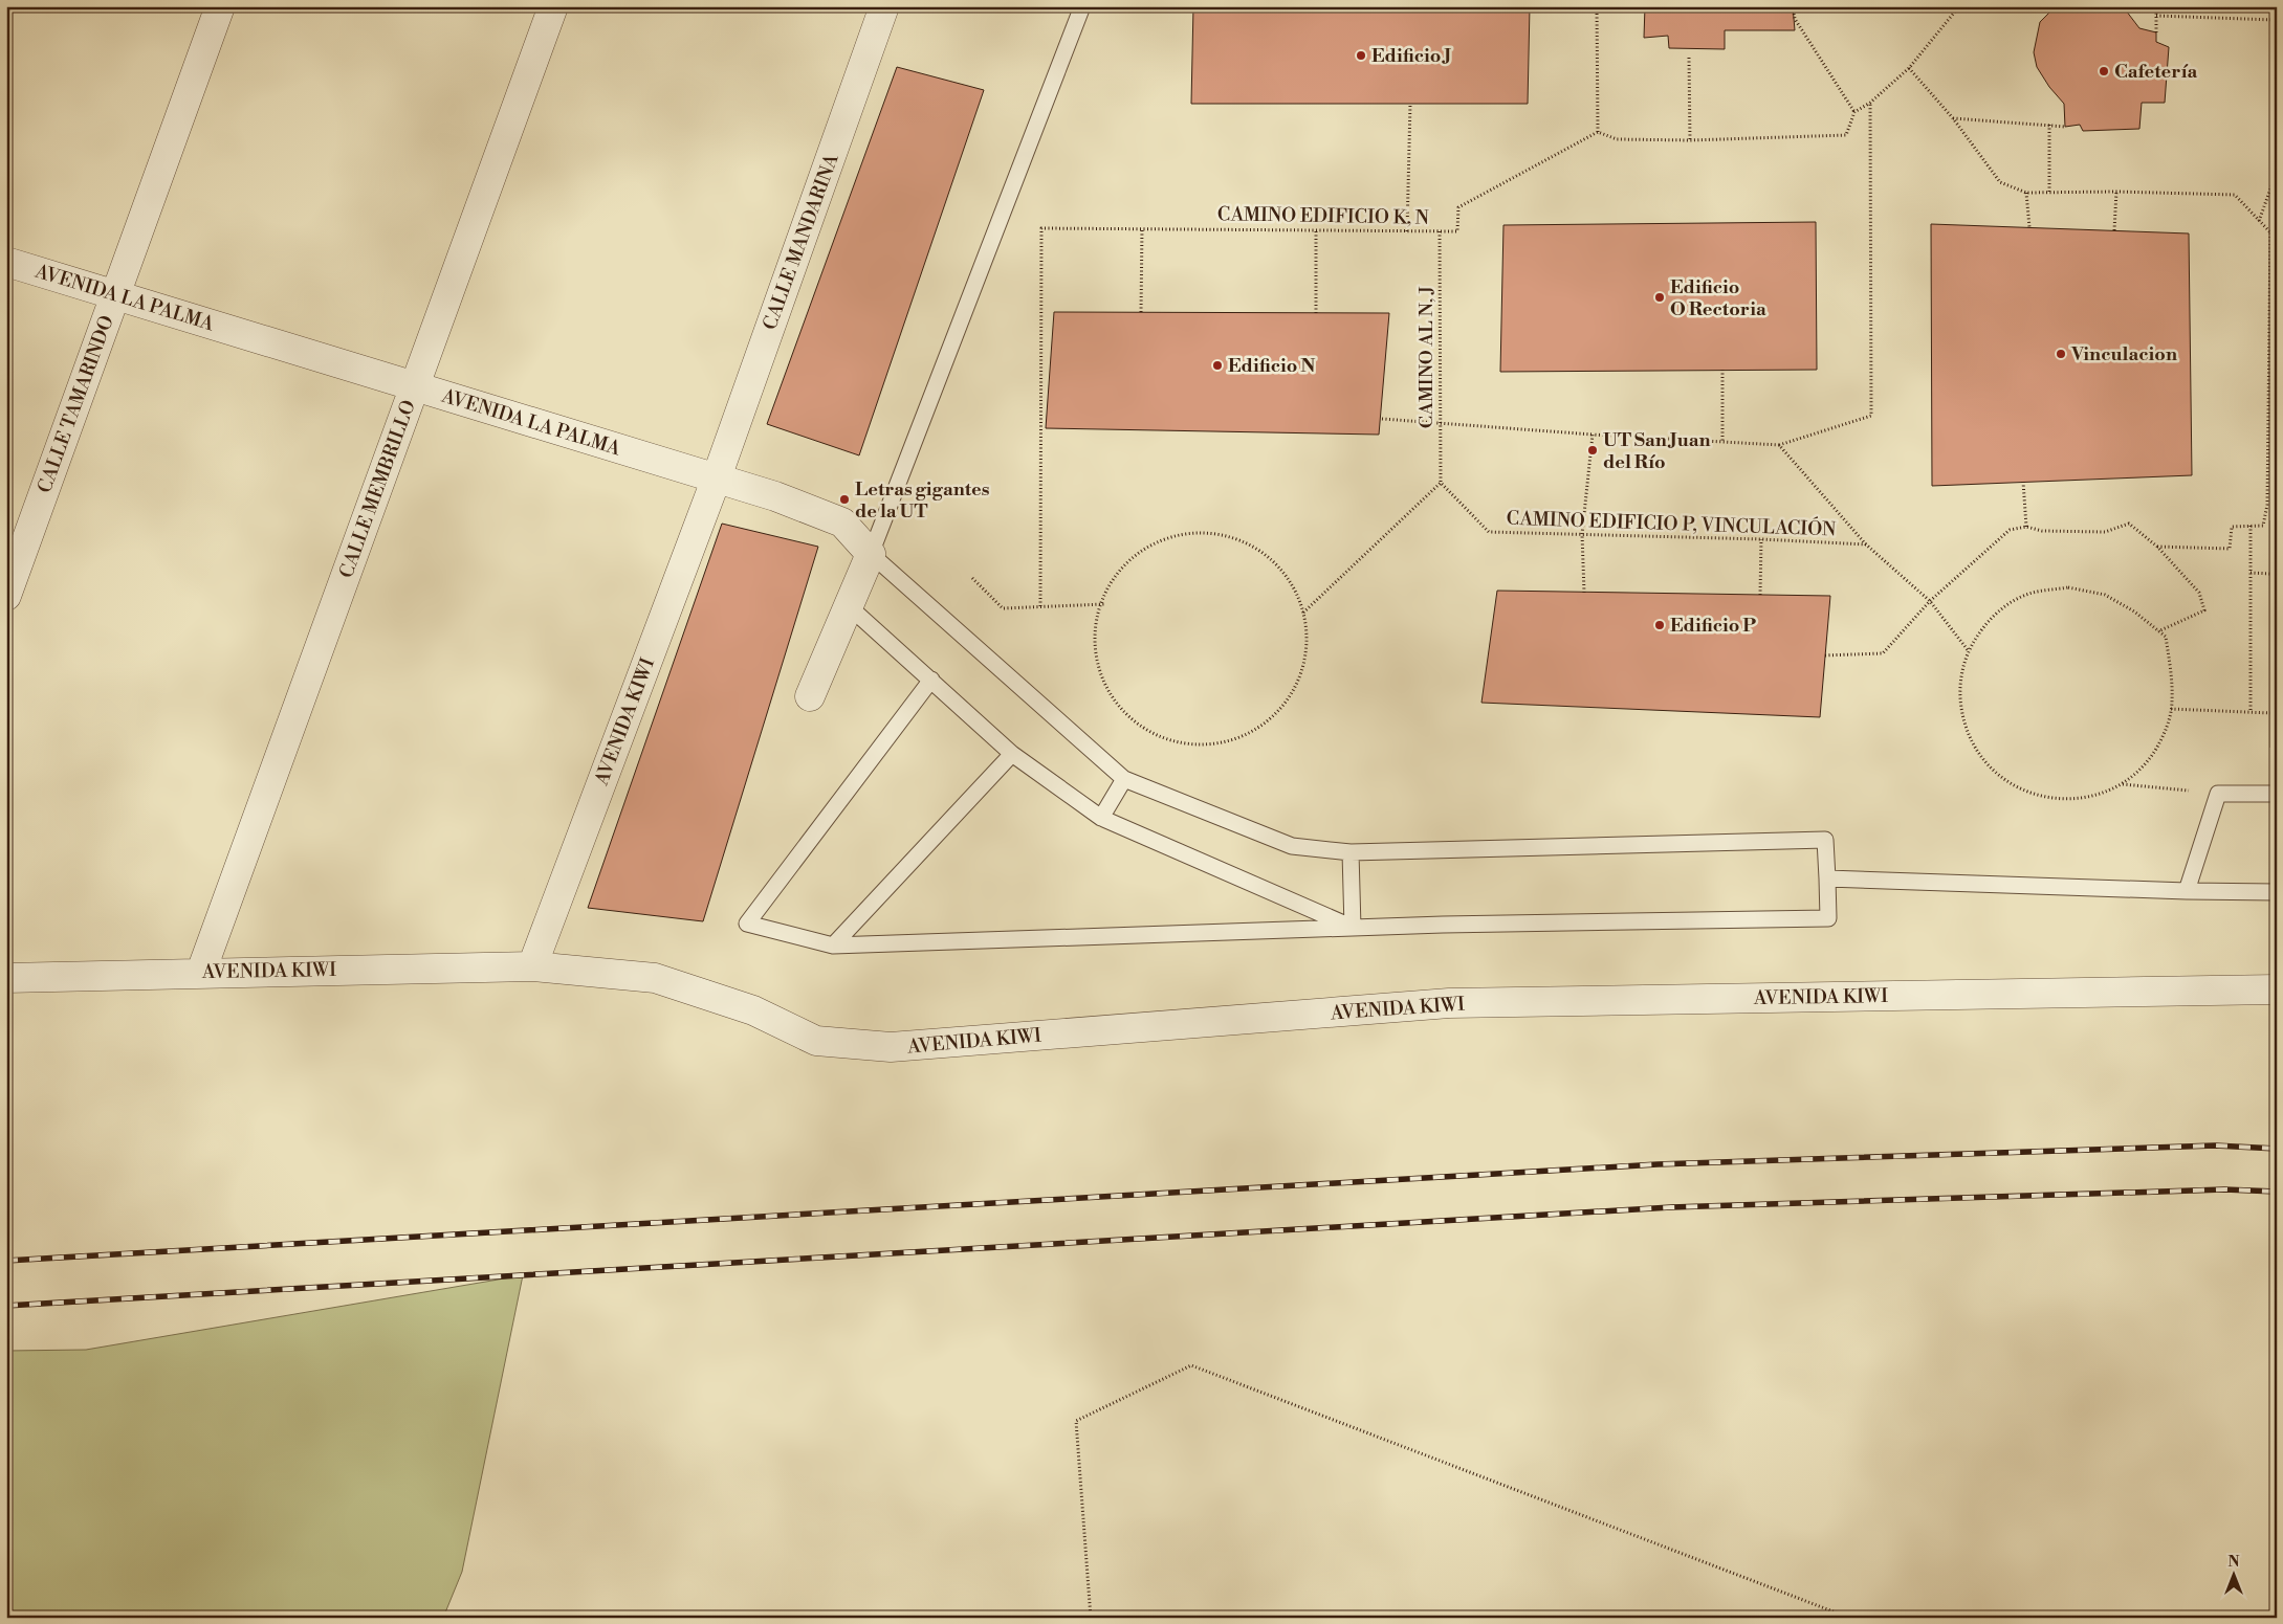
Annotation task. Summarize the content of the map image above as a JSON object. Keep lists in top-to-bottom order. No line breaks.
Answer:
{"streets":{"street":["CALLE MANDARINA","AVENIDA LA PALMA","CALLE TAMARINDO","CALLE MEMBRILLO","AVENIDA KIWI"],"path":["CAMINO EDIFICIO K, N","CAMINO AL N, J","CAMINO EDIFICIO P, VINCULACIÓN"]},"crossings":[["CAMINO EDIFICIO K, N","CAMINO AL N, J"],["CALLE MANDARINA","AVENIDA LA PALMA"],["CALLE MANDARINA","AVENIDA KIWI"],["AVENIDA LA PALMA","CALLE TAMARINDO"],["AVENIDA LA PALMA","CALLE MEMBRILLO"],["AVENIDA LA PALMA","AVENIDA KIWI"],["CAMINO AL N, J","CAMINO EDIFICIO P, VINCULACIÓN"],["CALLE MEMBRILLO","AVENIDA KIWI"]],"places":["Edificio J","Cafetería","Edificio O Rectoria","Vinculacion","Edificio N","UT San Juan del Río","Letras gigantes de la UT","Edificio P"],"north":"top"}
